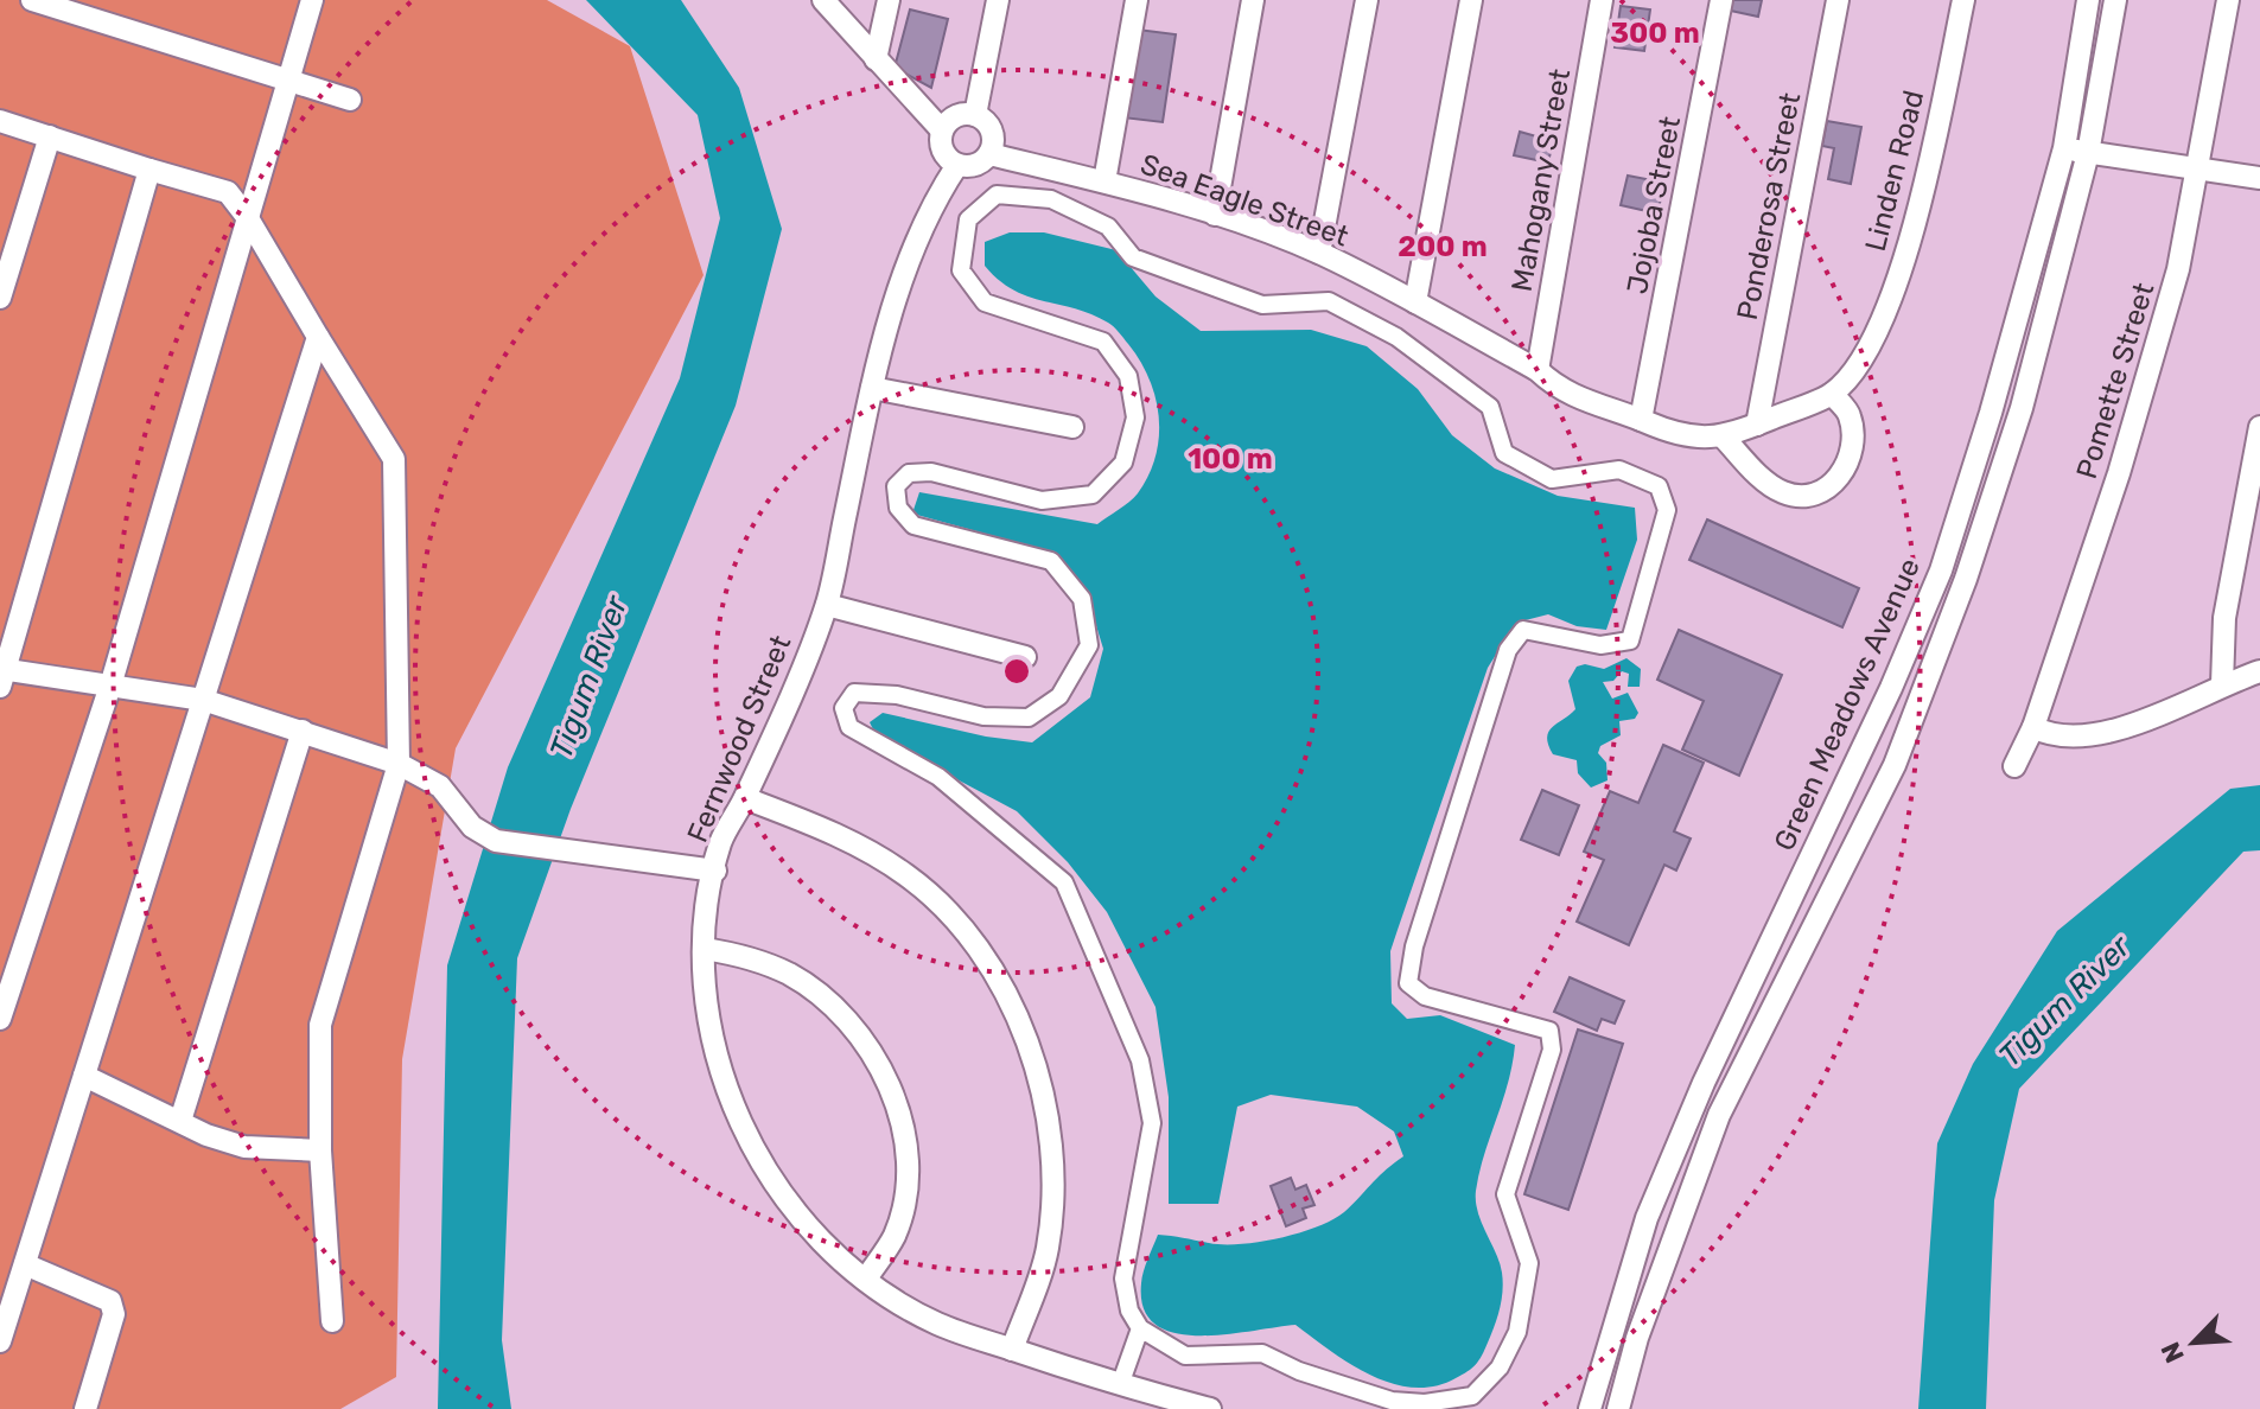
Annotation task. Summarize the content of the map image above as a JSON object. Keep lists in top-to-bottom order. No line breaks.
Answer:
{"streets":{"street":["Linden Road","Mahogany Street","Sea Eagle Street","Jojoba Street","Ponderosa Street","Pomette Street","Green Meadows Avenue","Fernwood Street"]},"crossings":[["Linden Road","Sea Eagle Street"],["Mahogany Street","Sea Eagle Street"],["Sea Eagle Street","Jojoba Street"],["Sea Eagle Street","Ponderosa Street"],["Sea Eagle Street","Fernwood Street"]],"water":["Tigum River"],"north":"bottom left","rings":["300 m","200 m","100 m"]}
